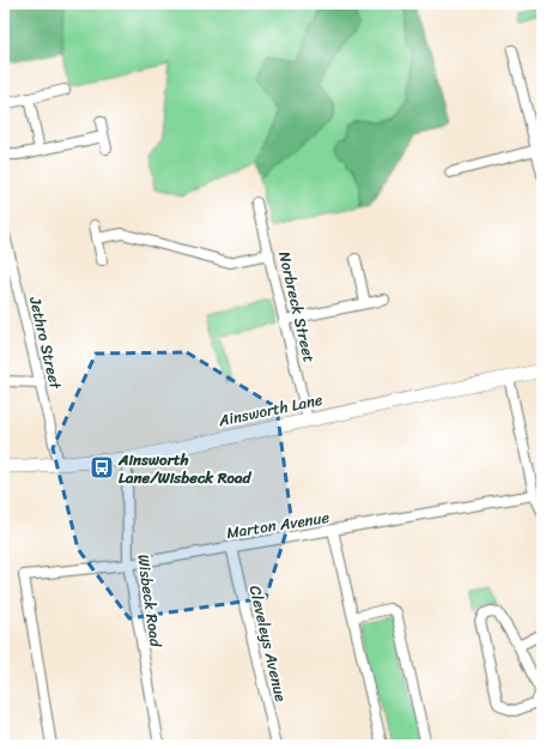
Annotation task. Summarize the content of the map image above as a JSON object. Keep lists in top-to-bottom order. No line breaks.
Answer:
{"streets":{"main road":["Ainsworth Lane"],"street":["Norbreck Street","Jethro Street","Marton Avenue","Wisbeck Road","Cleveleys Avenue"]},"crossings":[["Norbreck Street","Ainsworth Lane"],["Jethro Street","Ainsworth Lane"],["Ainsworth Lane","Wisbeck Road"],["Marton Avenue","Wisbeck Road"],["Marton Avenue","Cleveleys Avenue"]],"places":{"bus stop":["Ainsworth Lane/Wisbeck Road"]}}
